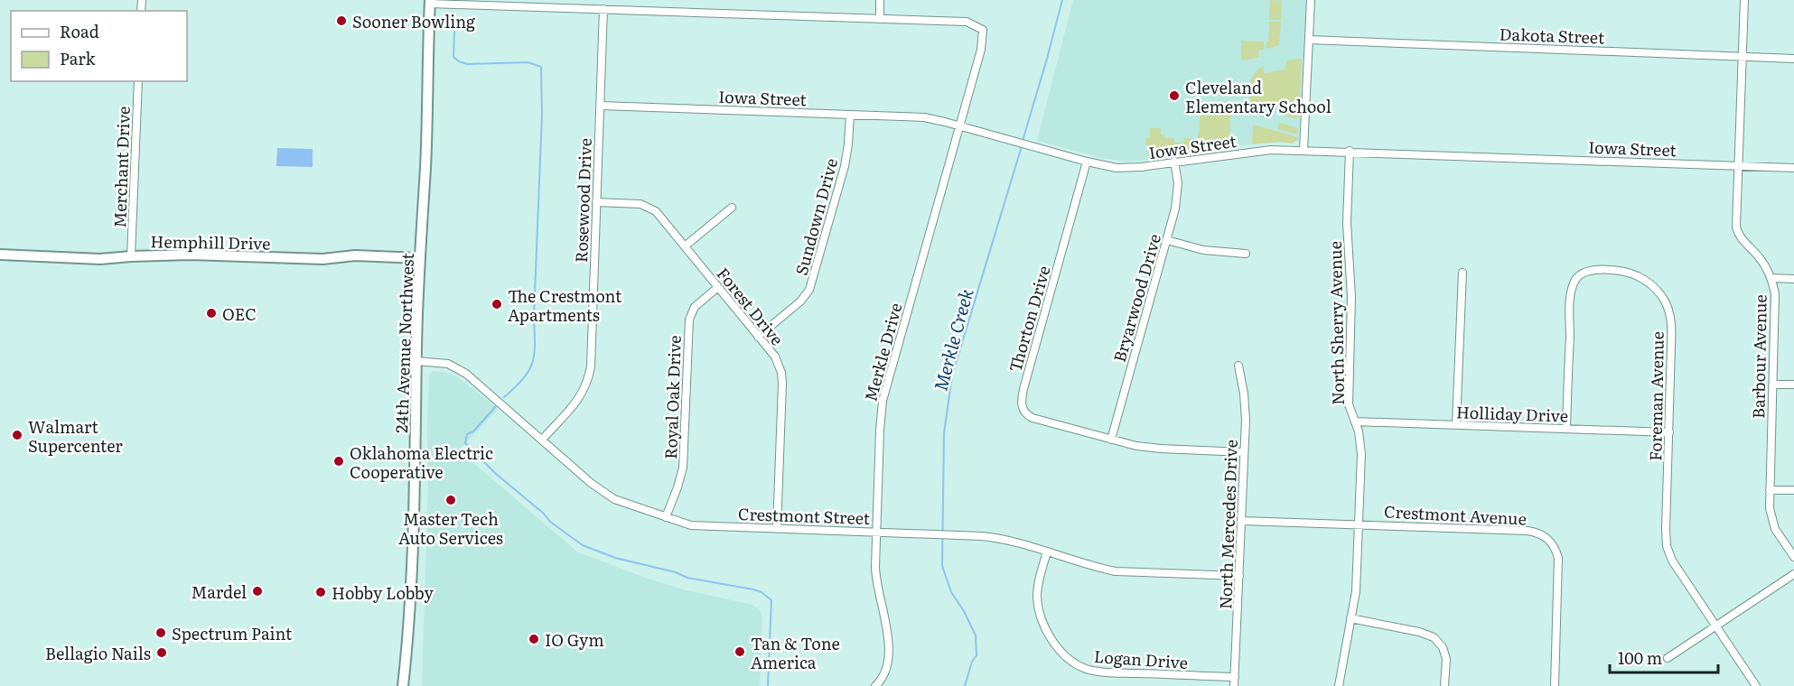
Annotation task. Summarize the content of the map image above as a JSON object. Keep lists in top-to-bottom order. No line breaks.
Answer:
{"streets":{"main road":["Hemphill Drive","24th Avenue Northwest"],"street":["Dakota Street","Iowa Street","Merchant Drive","Rosewood Drive","Sundown Drive","Bryarwood Drive","Forest Drive","Thorton Drive","North Sherry Avenue","Merkle Drive","Barbour Avenue","Foreman Avenue","Royal Oak Drive","Holliday Drive","Crestmont Avenue","Crestmont Street","North Mercedes Drive","Logan Drive"]},"crossings":[["Dakota Street","Barbour Avenue"],["Iowa Street","Rosewood Drive"],["Iowa Street","Sundown Drive"],["Iowa Street","Bryarwood Drive"],["Iowa Street","Thorton Drive"],["Iowa Street","North Sherry Avenue"],["Iowa Street","Merkle Drive"],["Iowa Street","Barbour Avenue"],["Merchant Drive","Hemphill Drive"],["Rosewood Drive","Forest Drive"],["Rosewood Drive","Crestmont Street"],["Sundown Drive","Forest Drive"],["Hemphill Drive","24th Avenue Northwest"],["Bryarwood Drive","Thorton Drive"],["Forest Drive","Royal Oak Drive"],["Forest Drive","Crestmont Street"],["North Sherry Avenue","Holliday Drive"],["North Sherry Avenue","Crestmont Avenue"],["24th Avenue Northwest","Crestmont Street"],["Merkle Drive","Crestmont Street"],["Foreman Avenue","Holliday Drive"],["Royal Oak Drive","Crestmont Street"],["Crestmont Avenue","North Mercedes Drive"],["Crestmont Street","North Mercedes Drive"],["Crestmont Street","Logan Drive"],["North Mercedes Drive","Logan Drive"]],"water":["Merkle Creek"],"places":["Sooner Bowling","Cleveland Elementary School","The Crestmont Apartments","OEC","Walmart Supercenter","Oklahoma Electric Cooperative","Master Tech Auto Services","Mardel","Hobby Lobby","Spectrum Paint","IO Gym","Tan & Tone America","Bellagio Nails"],"legend":["Road","Park"],"scale_bar":"100 m"}
